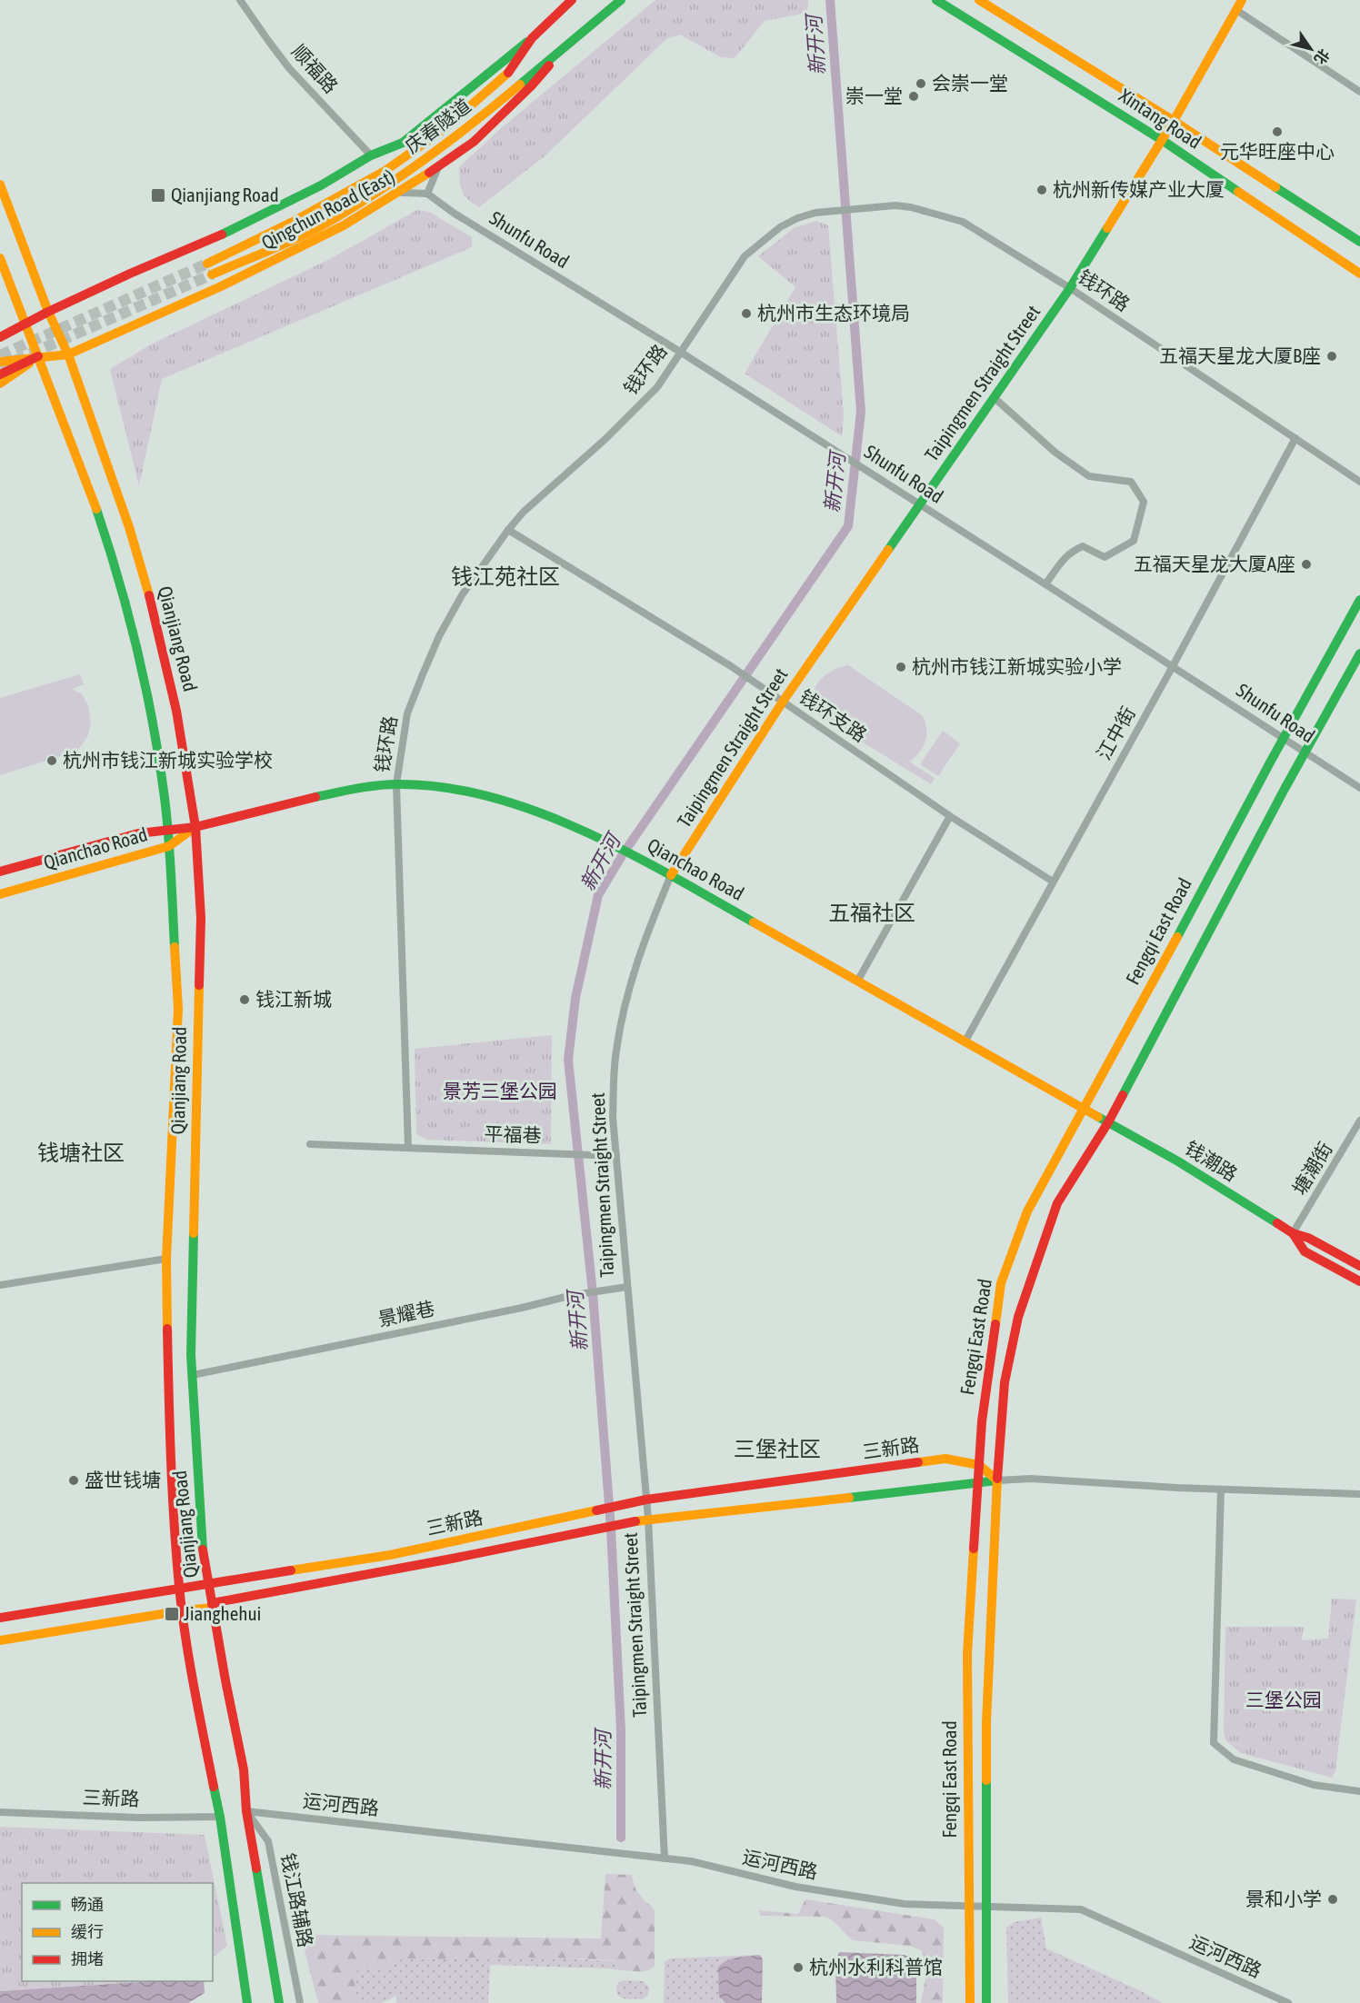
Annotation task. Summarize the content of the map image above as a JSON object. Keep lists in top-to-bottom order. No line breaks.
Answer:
{"streets":{"main road":["Xintang Road","庆春隧道","Qingchun Road (East)","Taipingmen Straight Street","Qianjiang Road","Qianchao Road","Fengqi East Road","钱潮路","三新路"],"street":["顺福路","Shunfu Road","钱环路","钱环支路","江中街","平福巷","塘潮街","景耀巷","运河西路","钱江路辅路"]},"crossings":[["顺福路","Qingchun Road (East)"],["Xintang Road","Taipingmen Straight Street"],["庆春隧道","Qingchun Road (East)"],["Qingchun Road (East)","Qianjiang Road"],["Shunfu Road","钱环路"],["Shunfu Road","Taipingmen Straight Street"],["Shunfu Road","江中街"],["Shunfu Road","Fengqi East Road"],["钱环路","Taipingmen Straight Street"],["钱环路","钱环支路"],["钱环路","江中街"],["钱环路","Qianchao Road"],["钱环路","平福巷"],["Taipingmen Straight Street","钱环支路"],["Taipingmen Straight Street","Qianchao Road"],["Taipingmen Straight Street","平福巷"],["Taipingmen Straight Street","景耀巷"],["Taipingmen Straight Street","三新路"],["Taipingmen Straight Street","运河西路"],["Qianjiang Road","Qianchao Road"],["Qianjiang Road","景耀巷"],["Qianjiang Road","三新路"],["Qianjiang Road","运河西路"],["Qianjiang Road","钱江路辅路"],["钱环支路","江中街"],["江中街","Qianchao Road"],["Qianchao Road","Fengqi East Road"],["Qianchao Road","钱潮路"],["Fengqi East Road","钱潮路"],["Fengqi East Road","三新路"],["Fengqi East Road","运河西路"],["钱潮路","塘潮街"],["运河西路","钱江路辅路"]],"districts":["钱江苑社区","五福社区","钱塘社区","三堡社区"],"water":["新开河"],"parks":["景芳三堡公园","三堡公园"],"places":{"other":["会崇一堂","崇一堂","元华旺座中心","杭州新传媒产业大厦","杭州市生态环境局","五福天星龙大厦B座","五福天星龙大厦A座","杭州市钱江新城实验小学","杭州市钱江新城实验学校","钱江新城","盛世钱塘","景和小学","杭州水利科普馆"],"transit":["Qianjiang Road","Jianghehui"]},"legend":["畅通","缓行","拥堵"],"north":"bottom right"}
